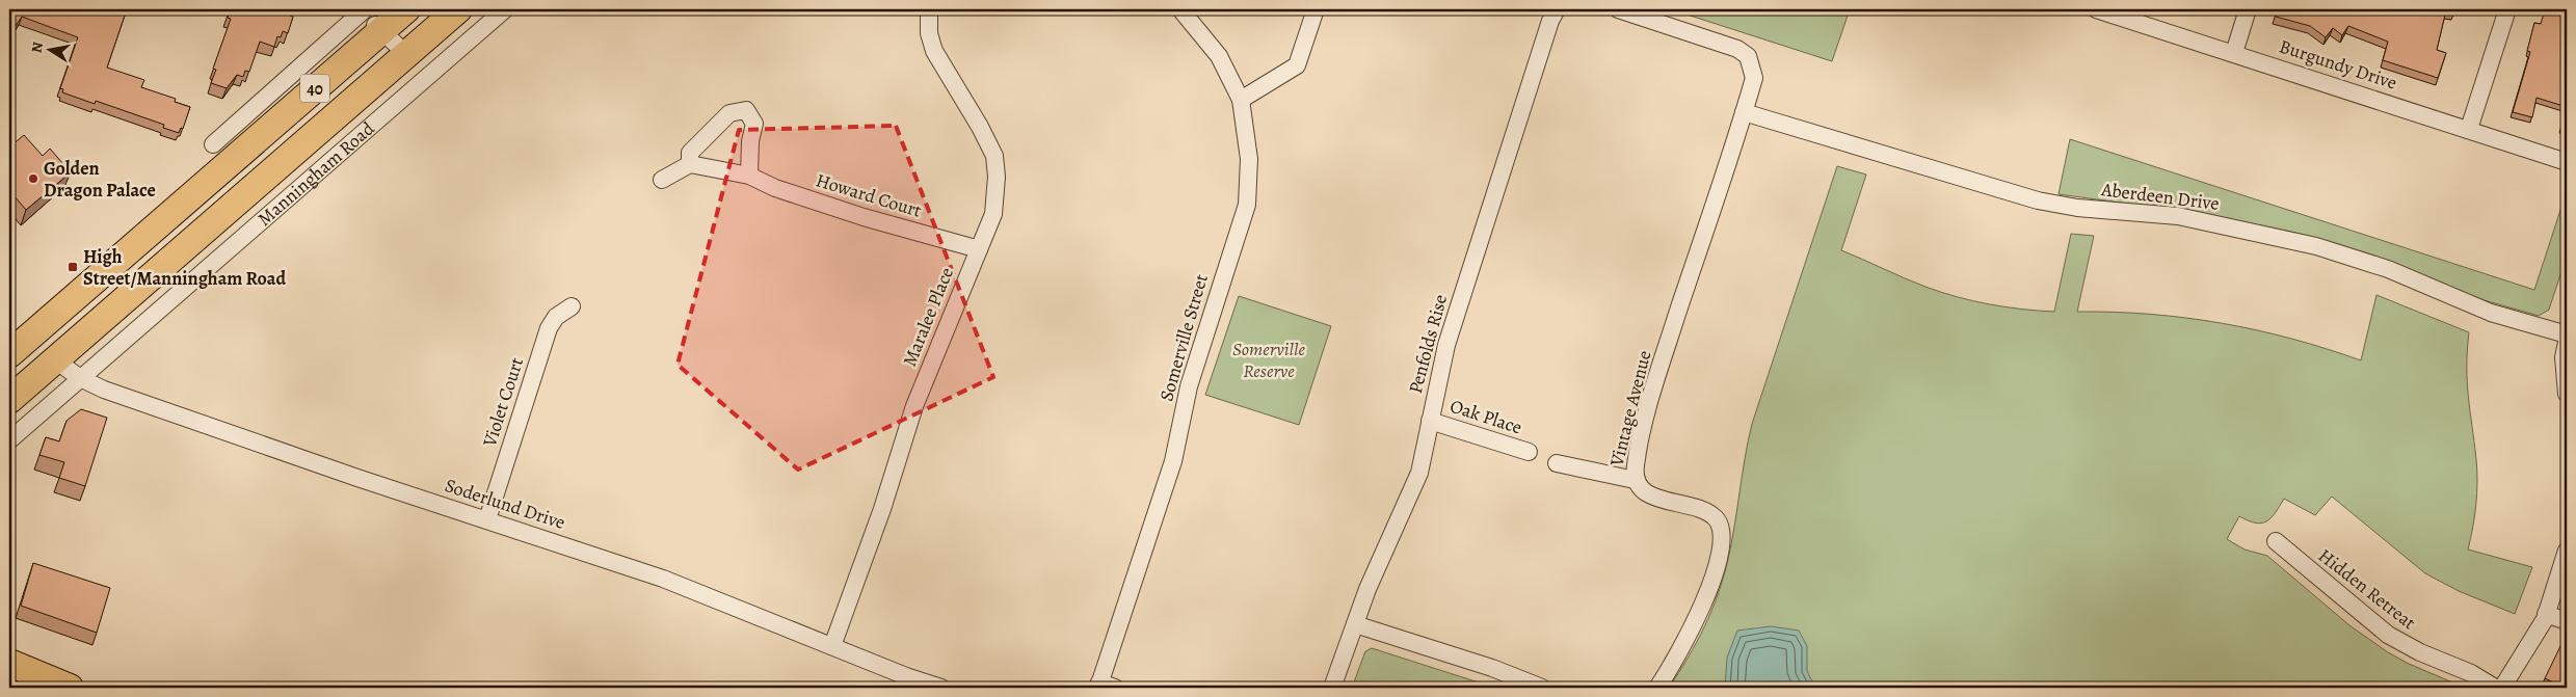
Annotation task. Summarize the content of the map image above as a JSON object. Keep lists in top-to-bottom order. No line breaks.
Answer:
{"streets":{"main road":["40","Manningham Road"],"street":["Burgundy Drive","Howard Court","Aberdeen Drive","Maralee Place","Somerville Street","Penfolds Rise","Violet Court","Vintage Avenue","Oak Place","Soderlund Drive","Hidden Retreat"]},"crossings":[["Manningham Road","Soderlund Drive"],["Howard Court","Maralee Place"],["Aberdeen Drive","Vintage Avenue"],["Maralee Place","Soderlund Drive"],["Penfolds Rise","Oak Place"],["Violet Court","Soderlund Drive"]],"parks":["Somerville Reserve"],"places":{"other":["Golden Dragon Palace"],"transit":["High Street/Manningham Road"]},"north":"left"}
